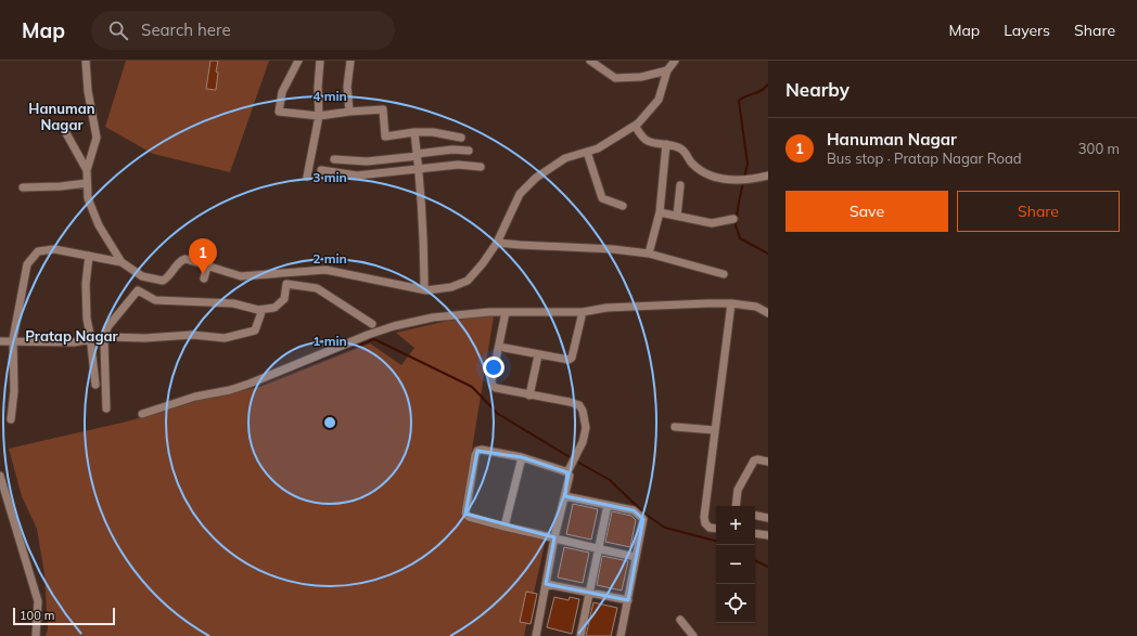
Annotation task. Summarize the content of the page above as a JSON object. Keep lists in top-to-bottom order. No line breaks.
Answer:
{"districts":["Hanuman Nagar","Pratap Nagar"],"scale_bar":"100 m","page":{"header":"Map","search":"Search here","nav":["Map","Layers","Share"],"heading":"Nearby","list":[{"mark":"1","name":"Hanuman Nagar","note":"Bus stop · Pratap Nagar Road","value":"300 m"}],"buttons":["Save","Share"],"pins":"1","map_buttons":["+","−"],"scale":"100 m"},"rings":["4 min","3 min","2 min","1 min"]}
